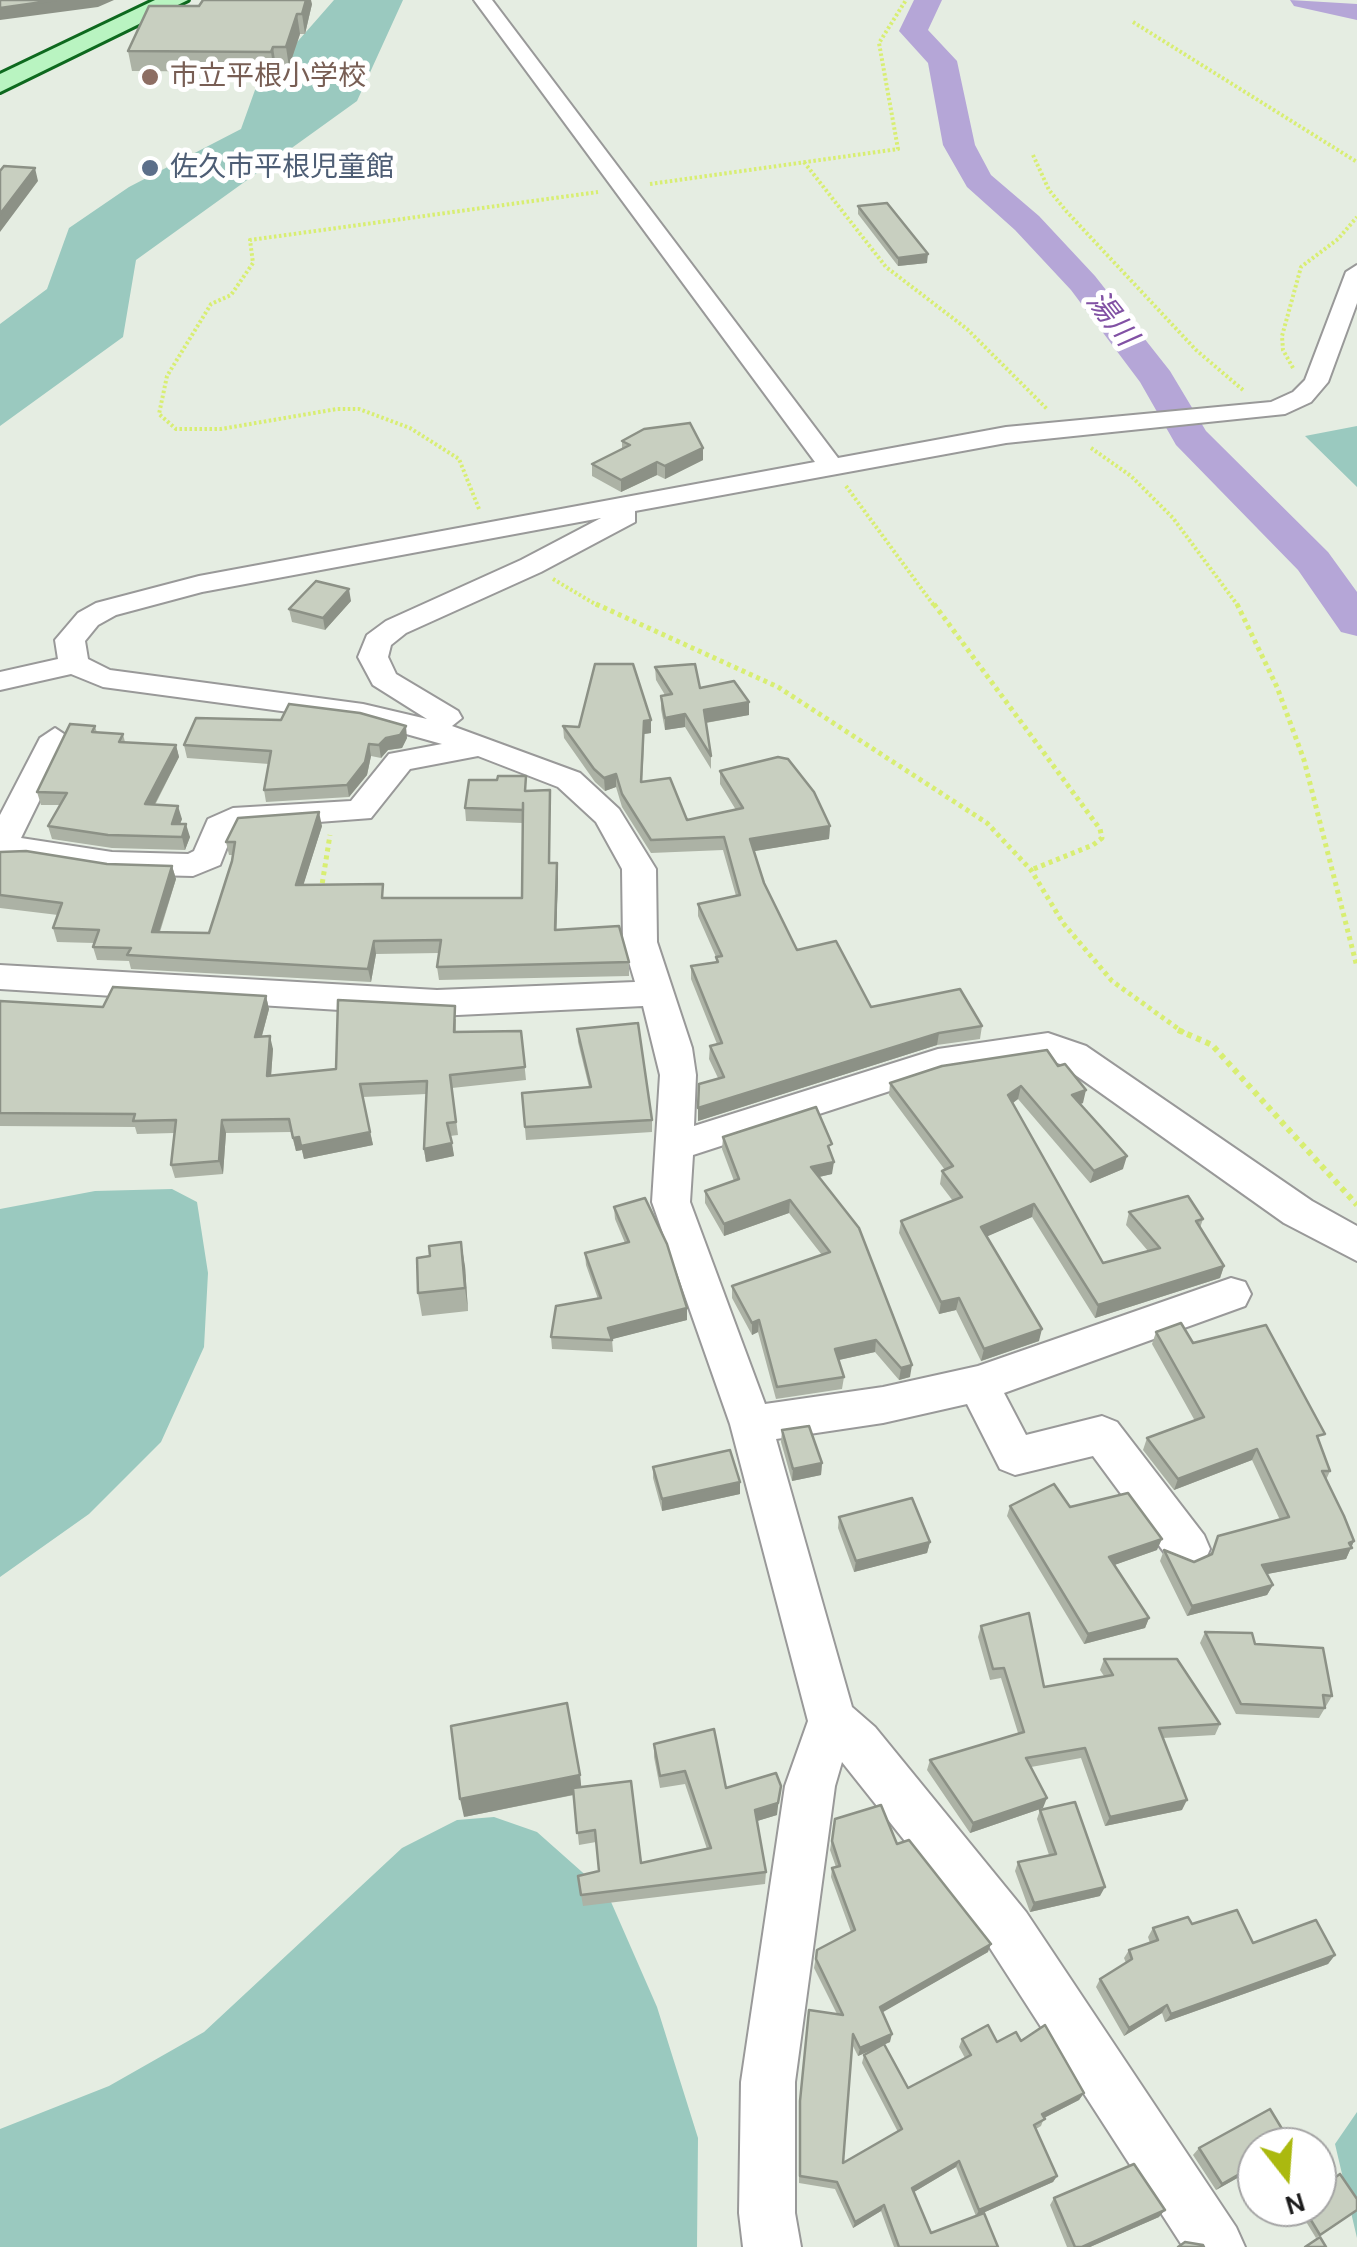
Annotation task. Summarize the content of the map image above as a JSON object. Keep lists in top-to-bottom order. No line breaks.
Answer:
{"water":["湯川"],"places":["市立平根小学校","佐久市平根児童館"],"north":"bottom"}
